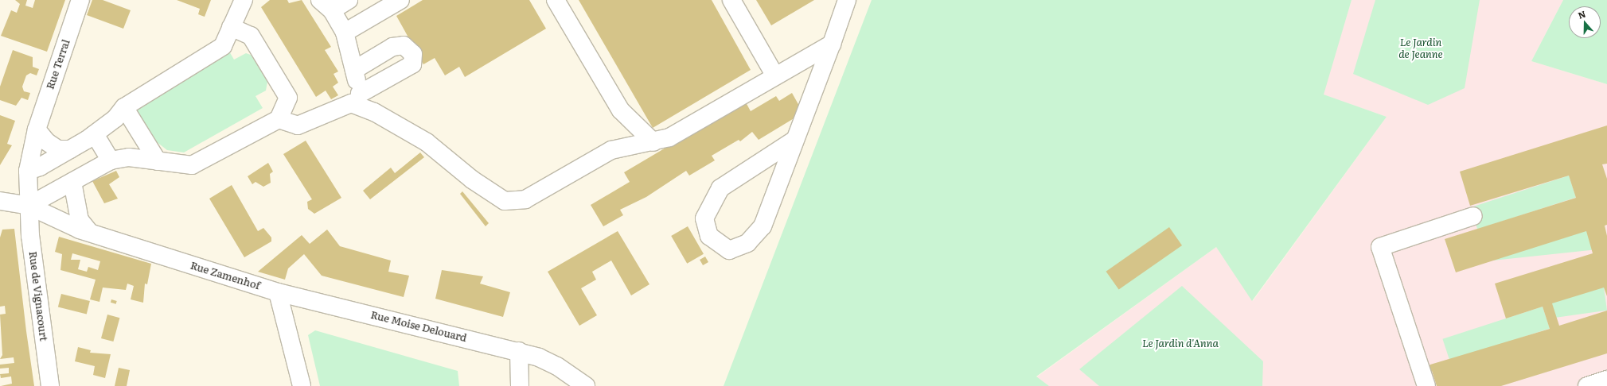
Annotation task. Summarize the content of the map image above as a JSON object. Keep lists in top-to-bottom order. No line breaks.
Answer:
{"streets":{"street":["Rue Terral","Rue Zamenhof","Rue de Vignacourt","Rue Moise Delouard"]},"crossings":[["Rue Terral","Rue de Vignacourt"],["Rue Zamenhof","Rue de Vignacourt"],["Rue Zamenhof","Rue Moise Delouard"]],"parks":["Le Jardin de Jeanne","Le Jardin d'Anna"],"north":"top"}
